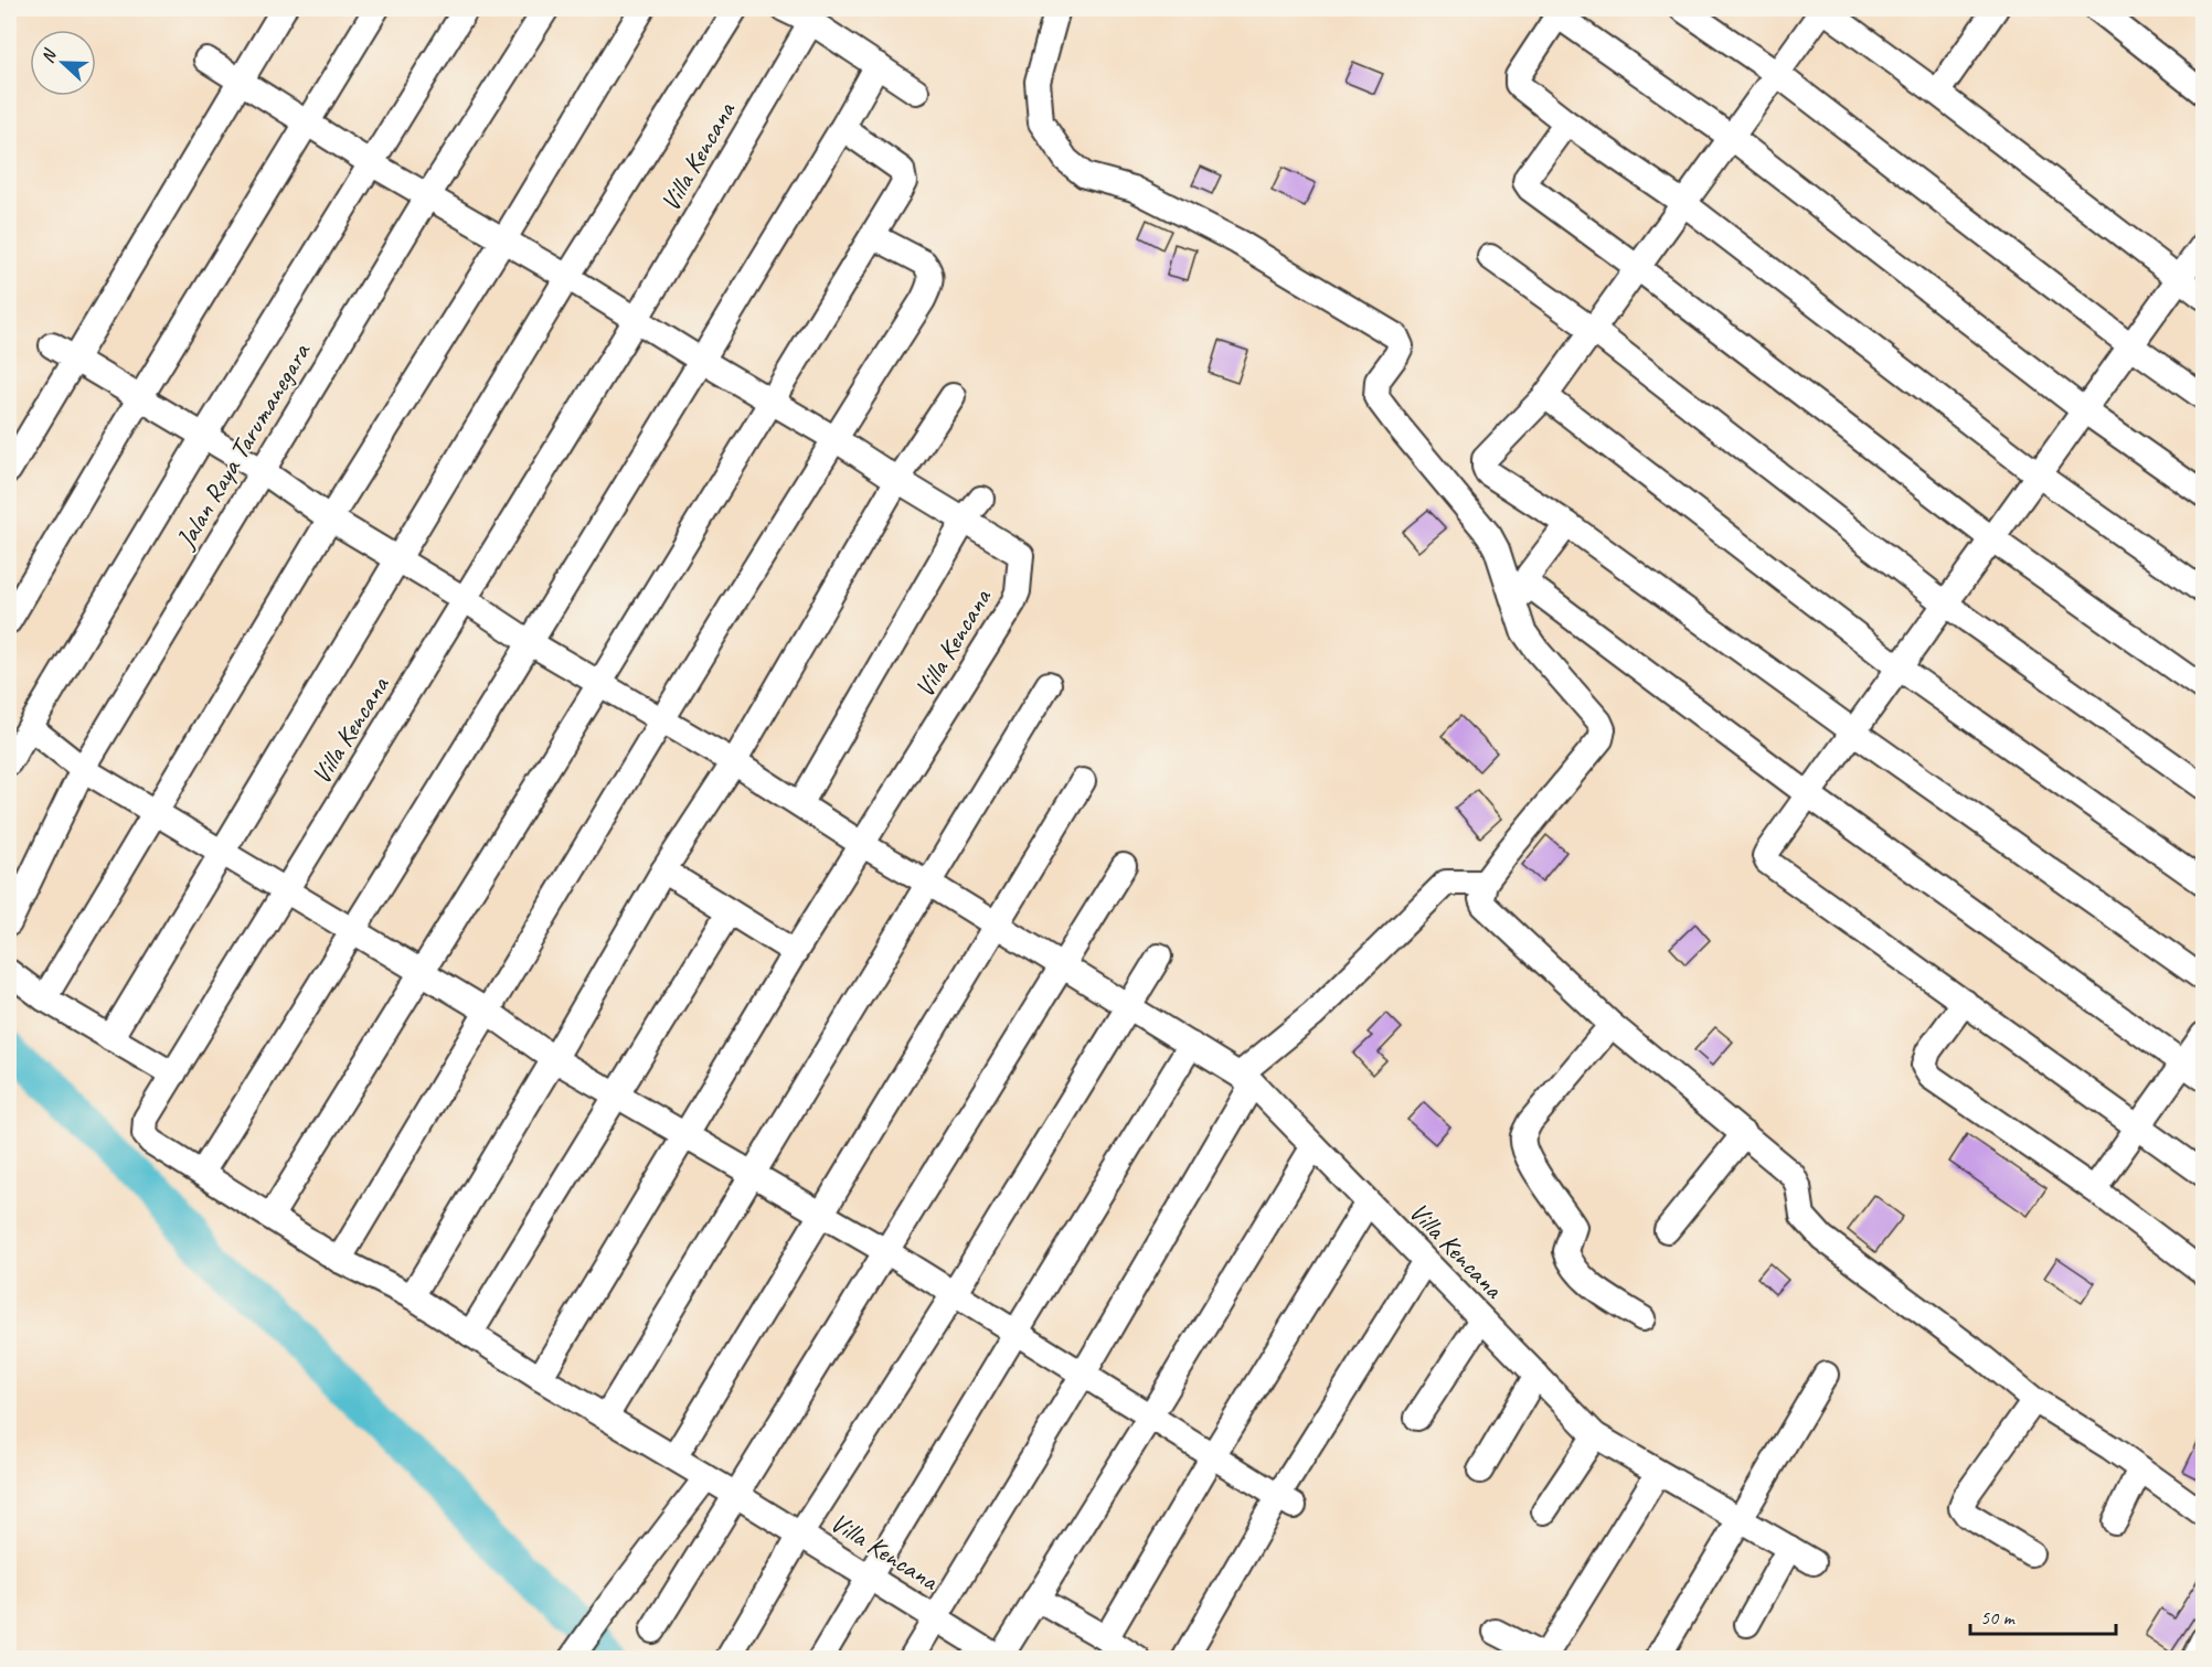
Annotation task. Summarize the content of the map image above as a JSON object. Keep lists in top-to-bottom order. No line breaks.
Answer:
{"streets":{"street":["Villa Kencana","Jalan Raya Tarumanegara"]},"crossings":[["Villa Kencana","Jalan Raya Tarumanegara"]],"scale_bar":"50 m","north":"left"}
